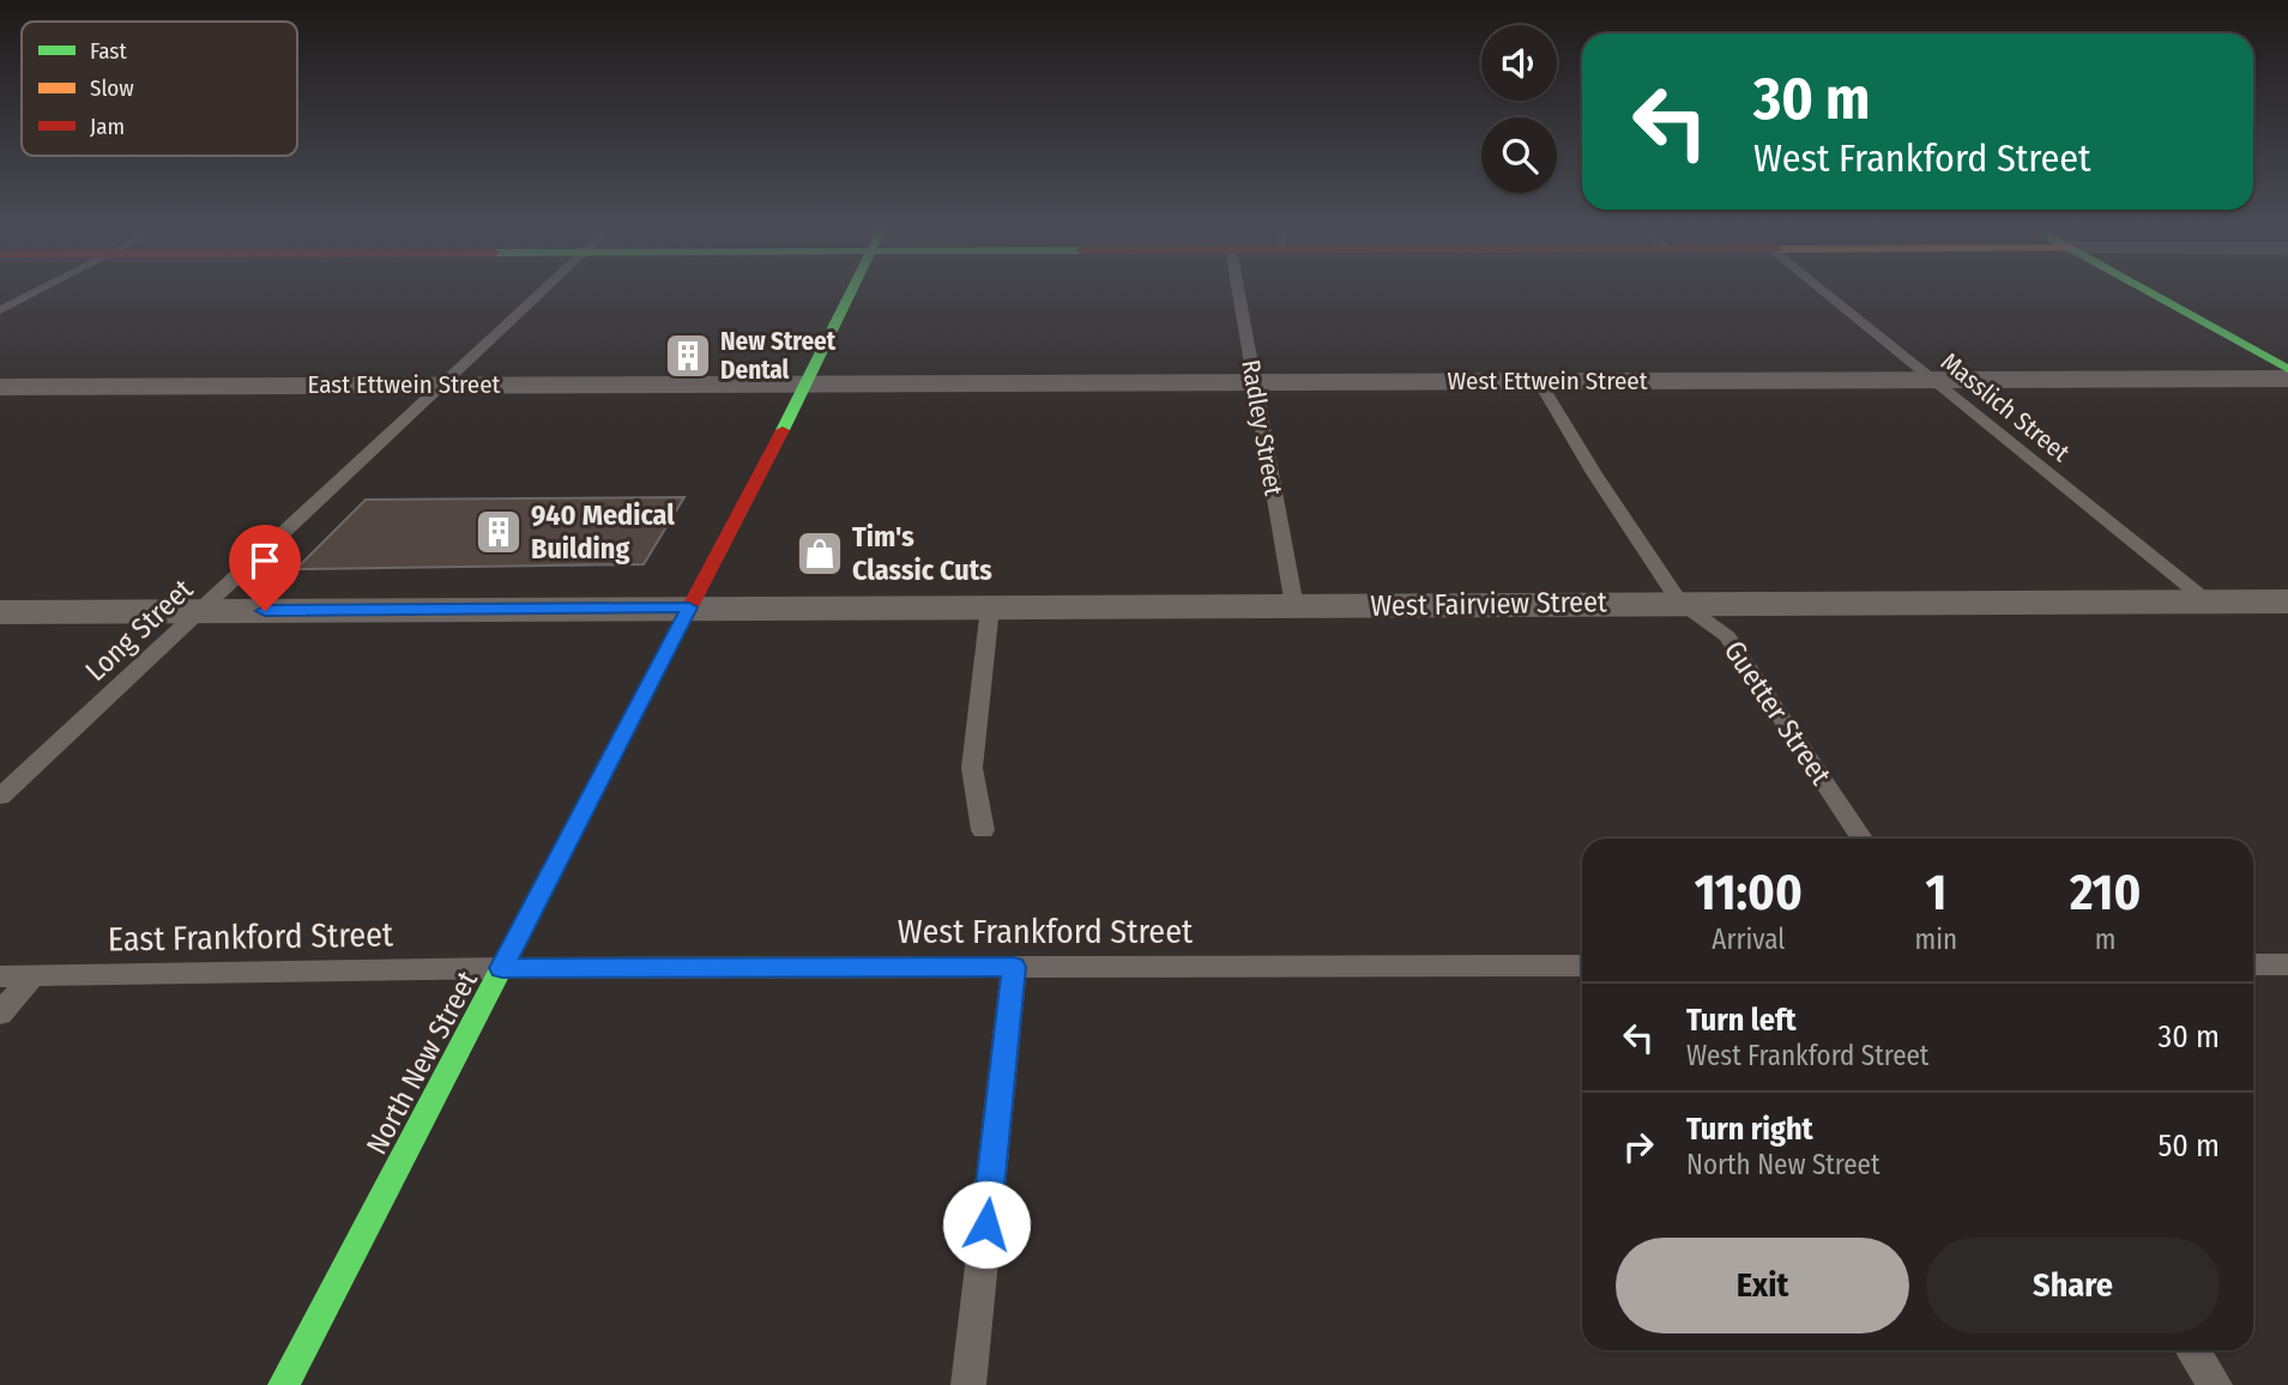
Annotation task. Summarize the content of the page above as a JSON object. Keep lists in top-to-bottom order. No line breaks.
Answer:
{"streets":{"street":["West Ettwein Street","East Ettwein Street","West Fairview Street","North New Street"],"lane":["Masslich Street","Radley Street","Long Street","Guetter Street","West Frankford Street","East Frankford Street"]},"crossings":[["West Ettwein Street","East Ettwein Street"],["West Ettwein Street","Masslich Street"],["West Ettwein Street","Radley Street"],["West Ettwein Street","Guetter Street"],["West Ettwein Street","North New Street"],["East Ettwein Street","Long Street"],["East Ettwein Street","North New Street"],["Masslich Street","West Fairview Street"],["Radley Street","West Fairview Street"],["West Fairview Street","Long Street"],["West Fairview Street","Guetter Street"],["West Fairview Street","North New Street"],["West Frankford Street","East Frankford Street"],["West Frankford Street","North New Street"],["East Frankford Street","North New Street"]],"places":{"building":["New Street Dental","940 Medical Building"],"shop":["Tim's Classic Cuts"]},"legend":["Fast","Slow","Jam"],"page":{"turn":["30 m","West Frankford Street"],"eta":["11:00","Arrival","1","min","210","m"],"list":[{"name":"Turn left","note":"West Frankford Street","value":"30 m"},{"name":"Turn right","note":"North New Street","value":"50 m"}],"buttons":["Exit","Share"]}}
